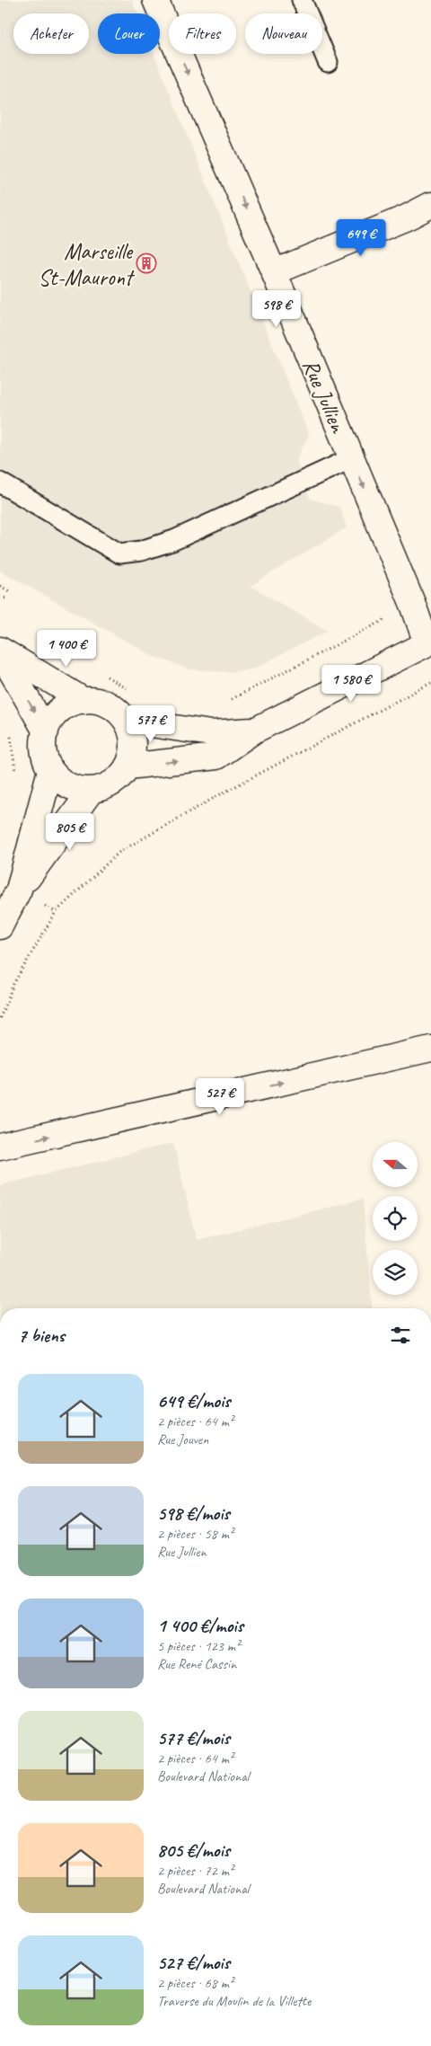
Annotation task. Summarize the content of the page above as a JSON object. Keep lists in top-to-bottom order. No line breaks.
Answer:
{"streets":{"street":["Rue Jullien"]},"one_way":["Rue Jullien"],"places":{"building":["Marseille St-Mauront"]},"north":"left","page":{"chip":["Acheter","Louer","Filtres","Nouveau"],"price":["649 €","598 €","1 400 €","1 580 €","577 €","805 €","527 €"],"heading":"7 biens","list":[{"name":"649 €/mois","note":"2 pièces · 64 m² · Rue Jouven"},{"name":"598 €/mois","note":"2 pièces · 58 m² · Rue Jullien"},{"name":"1 400 €/mois","note":"5 pièces · 123 m² · Rue René Cassin"},{"name":"577 €/mois","note":"2 pièces · 64 m² · Boulevard National"},{"name":"805 €/mois","note":"2 pièces · 72 m² · Boulevard National"},{"name":"527 €/mois","note":"2 pièces · 68 m² · Traverse du Moulin de la Villette"}]}}
